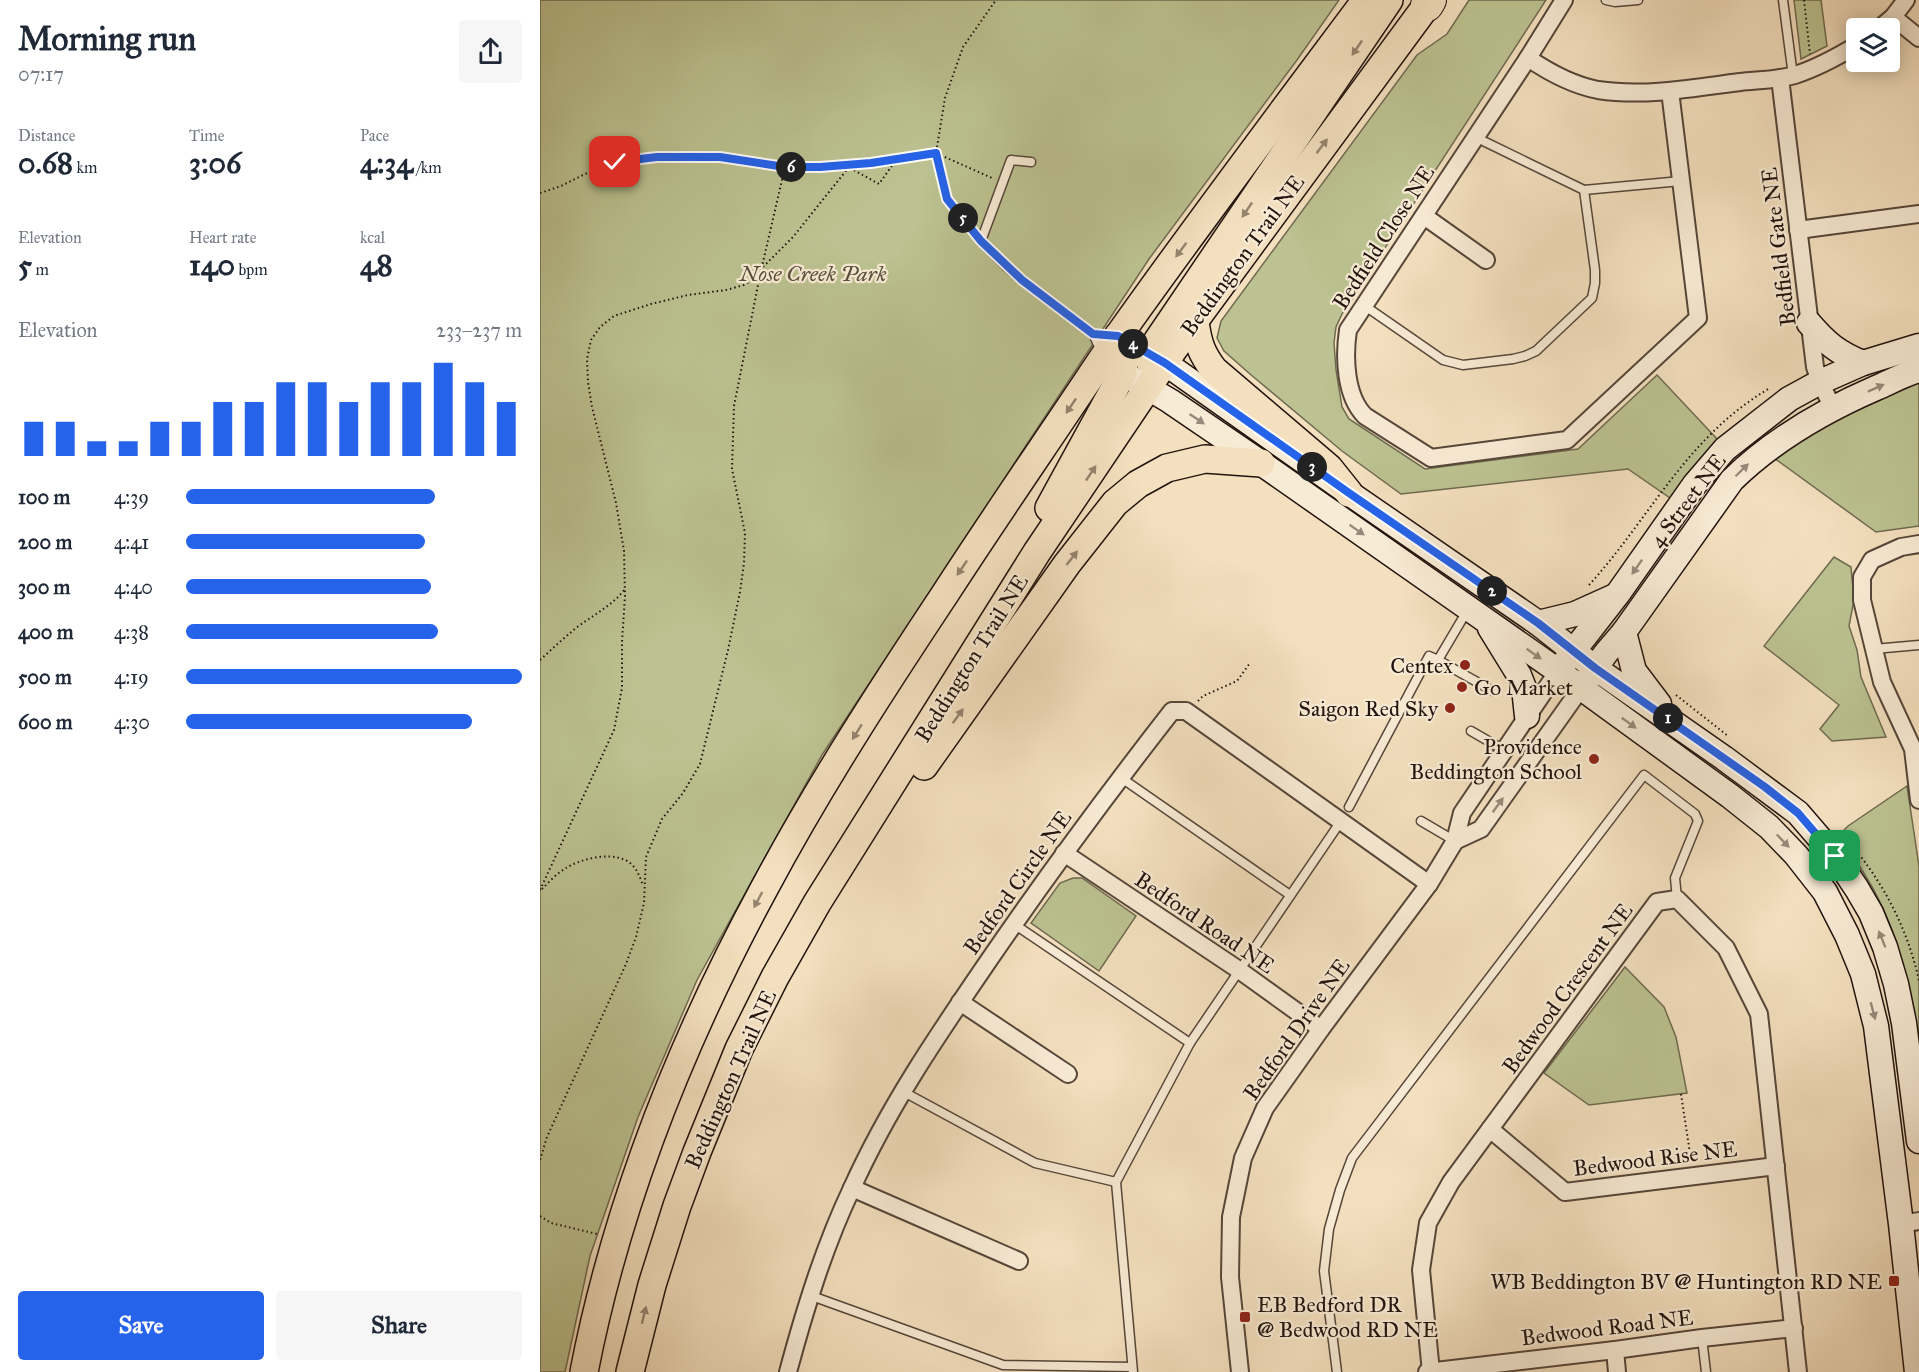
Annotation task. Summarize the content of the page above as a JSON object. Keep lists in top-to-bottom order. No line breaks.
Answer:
{"streets":{"main road":["Beddington Trail NE","4 Street NE"],"street":["Bedfield Close NE","Bedfield Gate NE","Bedford Circle NE","Bedford Road NE","Bedwood Crescent NE","Bedford Drive NE","Bedwood Rise NE","Bedwood Road NE"]},"crossings":[["Bedfield Gate NE","4 Street NE"],["4 Street NE","Bedford Drive NE"],["Bedford Circle NE","Bedford Road NE"],["Bedford Road NE","Bedford Drive NE"],["Bedwood Crescent NE","Bedwood Rise NE"],["Bedwood Crescent NE","Bedwood Road NE"]],"parks":["Nose Creek Park"],"places":{"other":["Centex","Go Market","Saigon Red Sky","Providence Beddington School"],"transit":["WB Beddington BV @ Huntington RD NE","EB Bedford DR @ Bedwood RD NE"]},"page":{"heading":["Morning run","07:17"],"stats":[["Distance","0.68 km"],["Time","3:06"],["Pace","4:34 /km"],["Elevation","5 m"],["Heart rate","140 bpm"],["kcal","48"]],"pins":["6","5","4","3","2","1"],"chart":["Elevation","233–237 m"],"list":[{"name":"100 m","note":"4:39"},{"name":"200 m","note":"4:41"},{"name":"300 m","note":"4:40"},{"name":"400 m","note":"4:38"},{"name":"500 m","note":"4:19"},{"name":"600 m","note":"4:30"}],"buttons":["Save","Share"]}}
